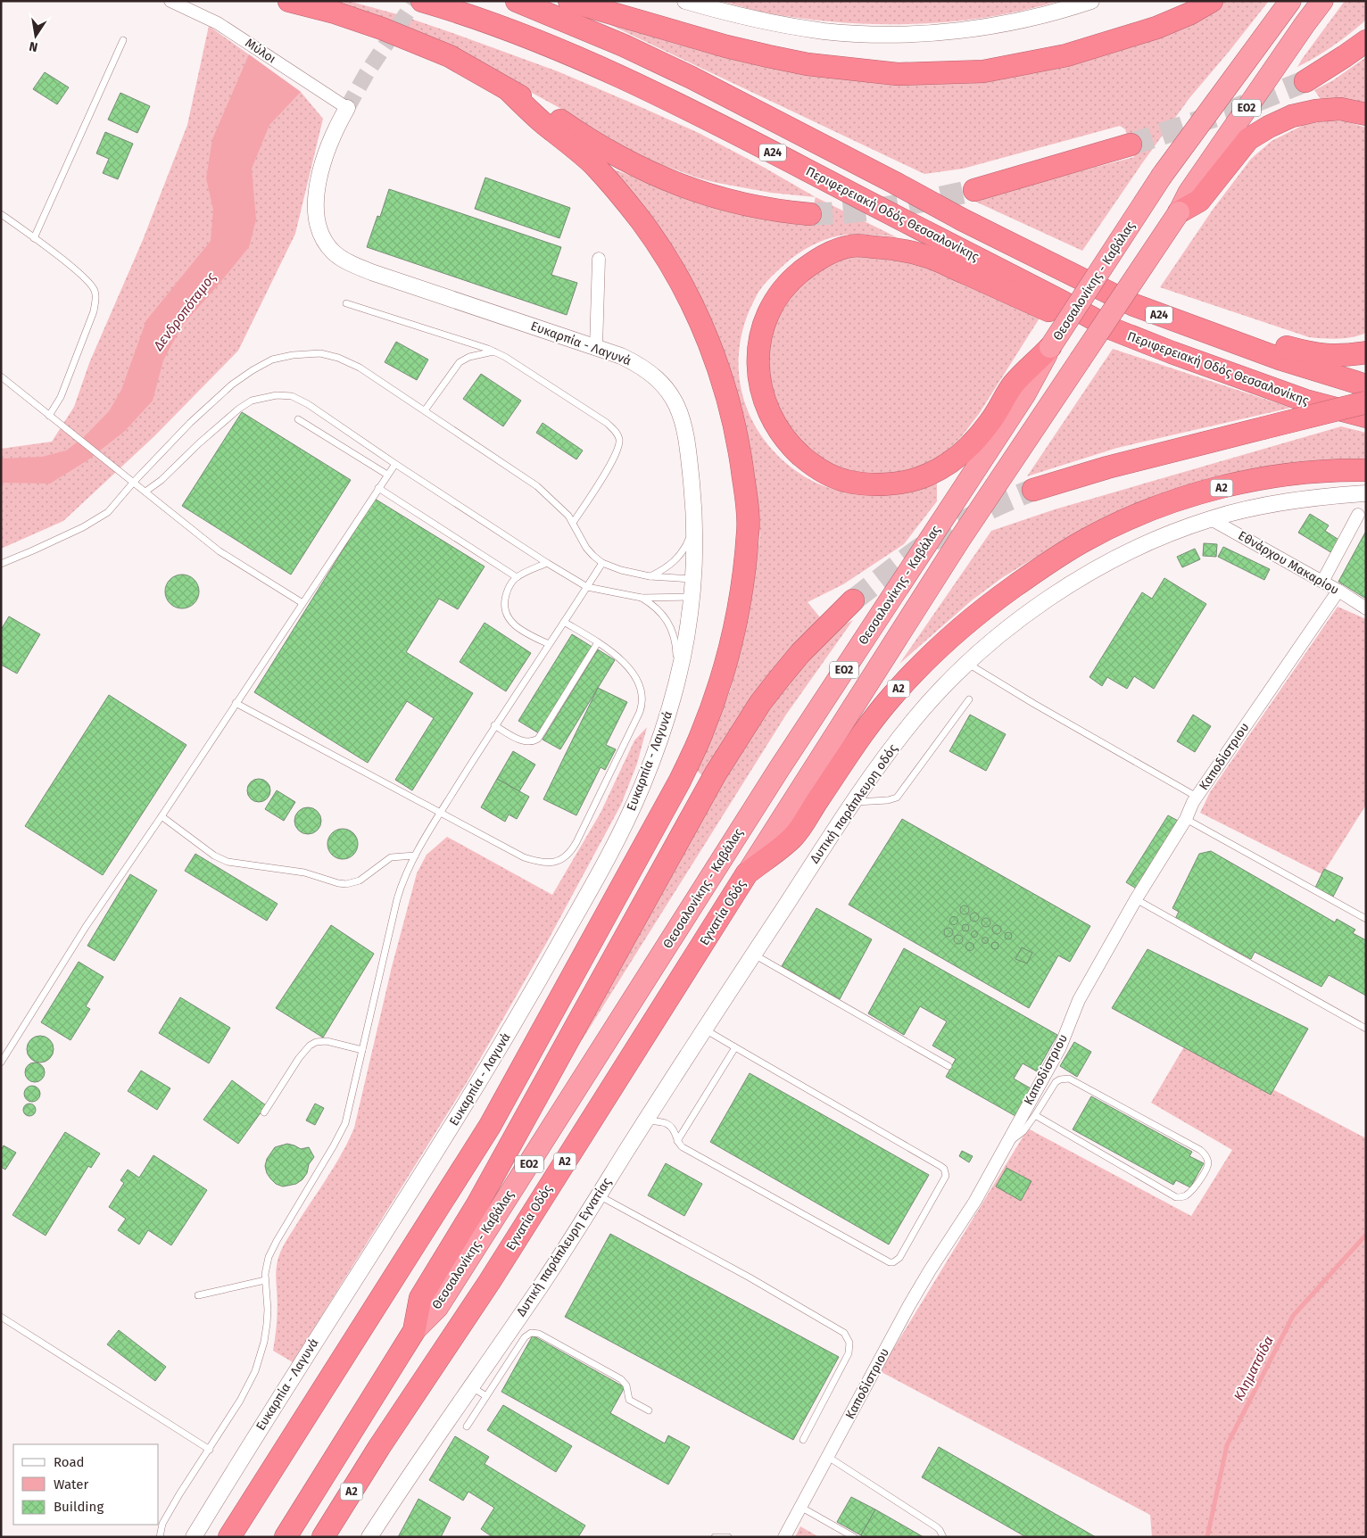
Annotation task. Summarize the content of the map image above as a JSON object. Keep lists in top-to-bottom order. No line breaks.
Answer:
{"streets":{"highway":["ΕΟ2","Α24","Περιφερειακή Οδός Θεσσαλονίκης","Θεσσαλονίκης - Καβάλας","Α2","Εγνατία Οδός"],"street":["Μύλοι","Ευκαρπία - Λαγυνά","Εθνάρχου Μακαρίου","Καποδίστριου","Δυτική παράπλευρη οδός","Δυτική παράπλευρη Εγνατίας"]},"crossings":[["Μύλοι","Ευκαρπία - Λαγυνά"],["Θεσσαλονίκης - Καβάλας","Α2"],["Θεσσαλονίκης - Καβάλας","Εγνατία Οδός"],["Α2","Εγνατία Οδός"],["Εθνάρχου Μακαρίου","Καποδίστριου"],["Εθνάρχου Μακαρίου","Δυτική παράπλευρη οδός"],["Δυτική παράπλευρη οδός","Δυτική παράπλευρη Εγνατίας"]],"water":["Δενδροπόταμος","Κληματσίδα"],"legend":["Road","Water","Building"],"north":"bottom"}
